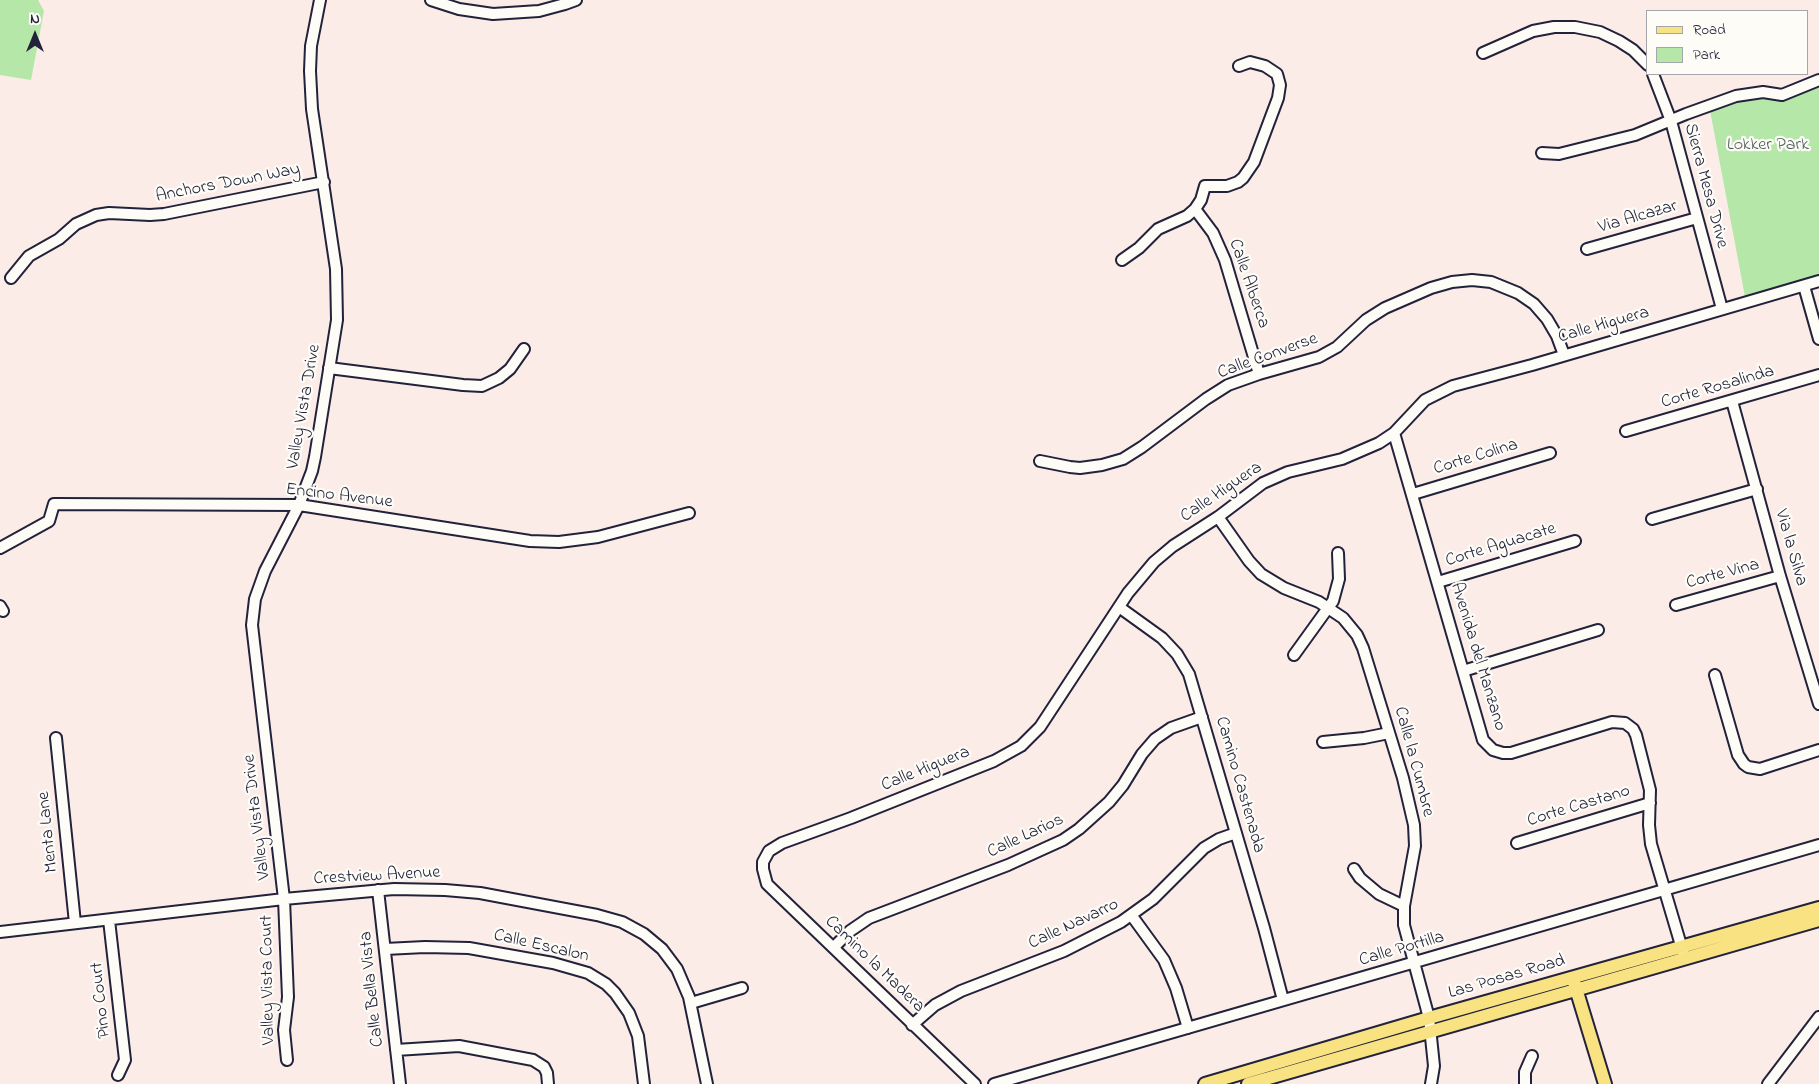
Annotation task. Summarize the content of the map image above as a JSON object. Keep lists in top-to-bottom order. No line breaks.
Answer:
{"streets":{"main road":["Las Posas Road"],"street":["Anchors Down Way","Sierra Mesa Drive","Via Alcazar","Calle Alberca","Calle Higuera","Calle Converse","Corte Rosalinda","Valley Vista Drive","Corte Colina","Encino Avenue","Corte Aguacate","Via la Silva","Corte Vina","Avenida del Manzano","Calle la Cumbre","Camino Castenada","Corte Castano","Menta Lane","Calle Larios","Crestview Avenue","Calle Navarro","Calle Escalon","Calle Portilla","Camino la Madera","Valley Vista Court","Calle Bella Vista","Pino Court"]},"crossings":[["Anchors Down Way","Valley Vista Drive"],["Sierra Mesa Drive","Via Alcazar"],["Sierra Mesa Drive","Calle Higuera"],["Calle Alberca","Calle Converse"],["Calle Higuera","Calle Converse"],["Calle Higuera","Avenida del Manzano"],["Calle Higuera","Calle la Cumbre"],["Calle Higuera","Camino Castenada"],["Calle Higuera","Camino la Madera"],["Corte Rosalinda","Via la Silva"],["Valley Vista Drive","Encino Avenue"],["Valley Vista Drive","Crestview Avenue"],["Valley Vista Drive","Valley Vista Court"],["Corte Colina","Avenida del Manzano"],["Corte Aguacate","Avenida del Manzano"],["Via la Silva","Corte Vina"],["Avenida del Manzano","Corte Castano"],["Avenida del Manzano","Calle Portilla"],["Avenida del Manzano","Las Posas Road"],["Calle la Cumbre","Calle Portilla"],["Calle la Cumbre","Las Posas Road"],["Camino Castenada","Calle Larios"],["Camino Castenada","Calle Navarro"],["Camino Castenada","Calle Portilla"],["Menta Lane","Crestview Avenue"],["Calle Larios","Camino la Madera"],["Crestview Avenue","Valley Vista Court"],["Crestview Avenue","Calle Bella Vista"],["Crestview Avenue","Pino Court"],["Calle Navarro","Camino la Madera"],["Calle Escalon","Calle Bella Vista"]],"parks":["Lokker Park"],"legend":["Road","Park"],"north":"top"}
